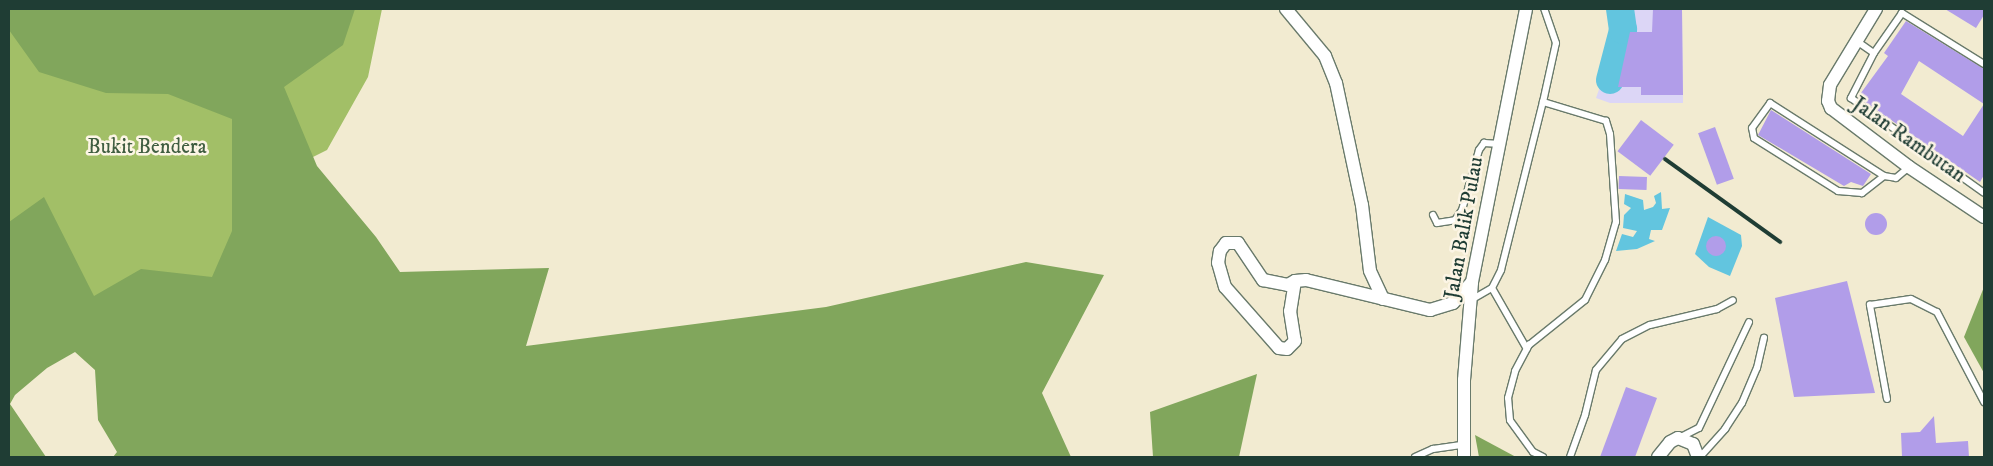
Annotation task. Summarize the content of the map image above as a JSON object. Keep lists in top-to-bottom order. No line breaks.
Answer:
{"streets":{"street":["Jalan Rambutan","Jalan Balik Pulau"]},"parks":["Bukit Bendera"]}
